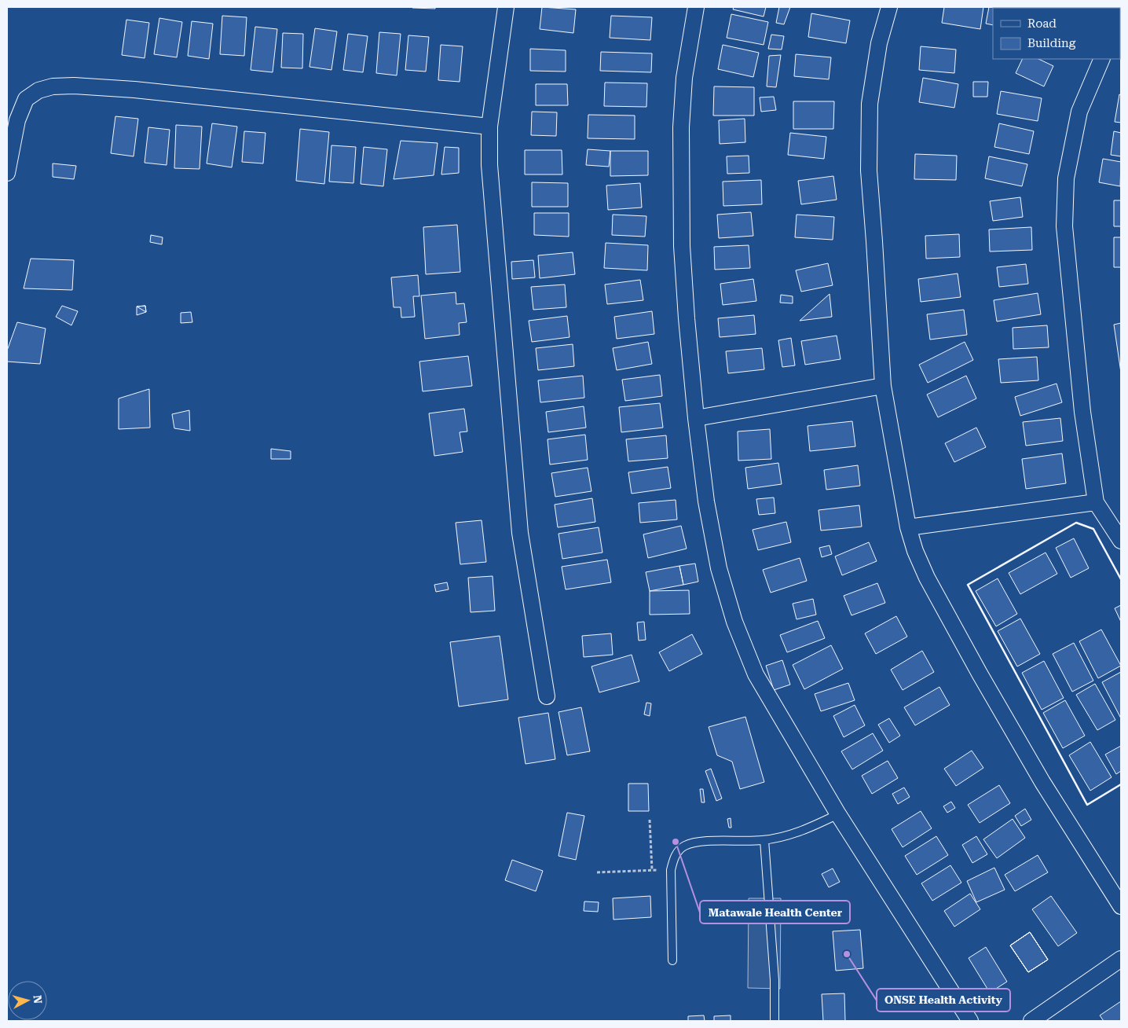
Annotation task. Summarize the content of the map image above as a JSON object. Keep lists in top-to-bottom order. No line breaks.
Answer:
{"places":["Matawale Health Center","ONSE Health Activity"],"legend":["Road","Building"],"north":"right"}
